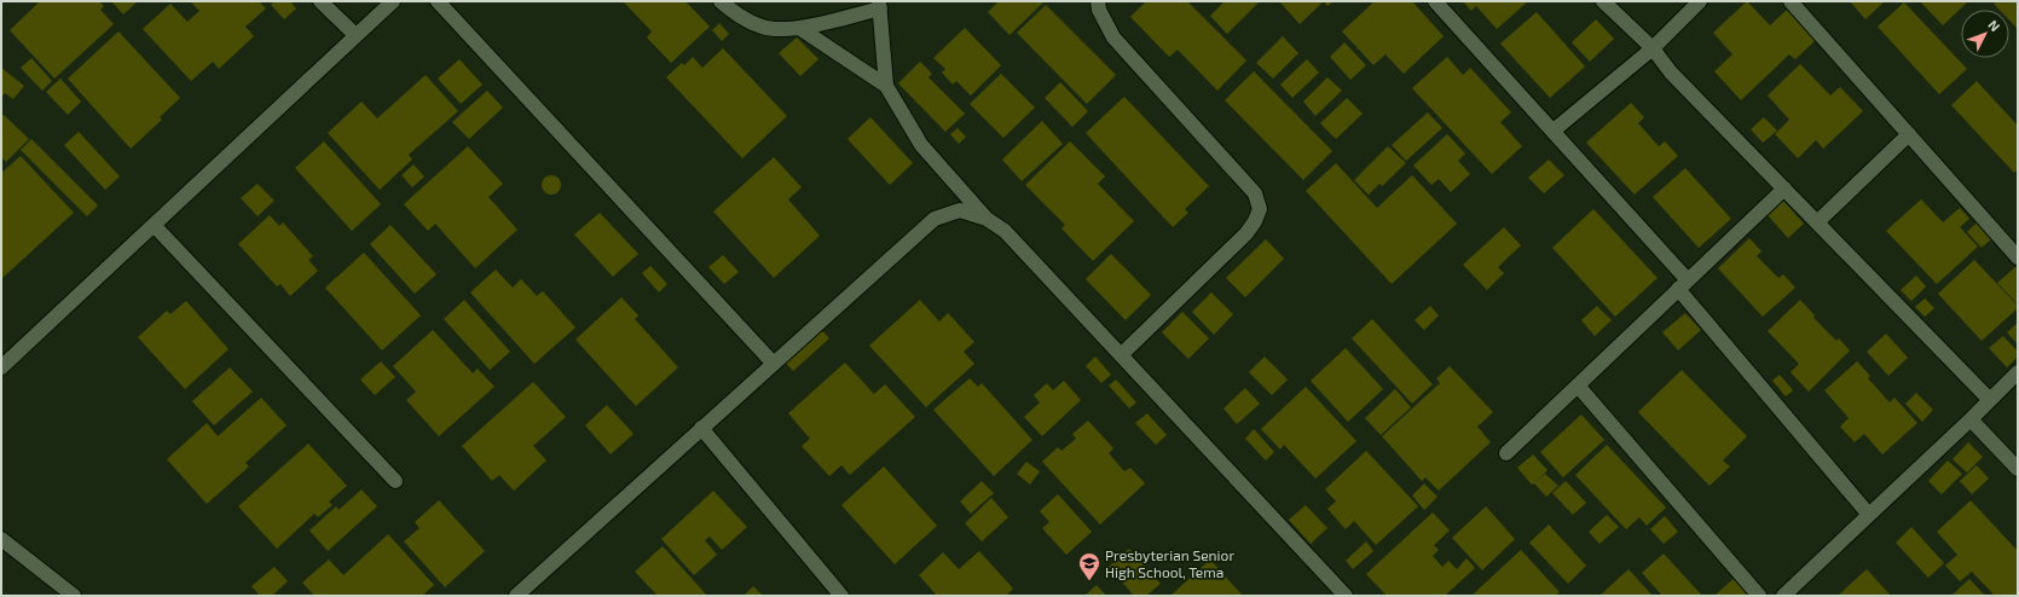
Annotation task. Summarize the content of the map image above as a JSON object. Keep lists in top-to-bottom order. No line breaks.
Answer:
{"places":{"school or university":["Presbyterian Senior High School, Tema"]},"north":"top right"}
